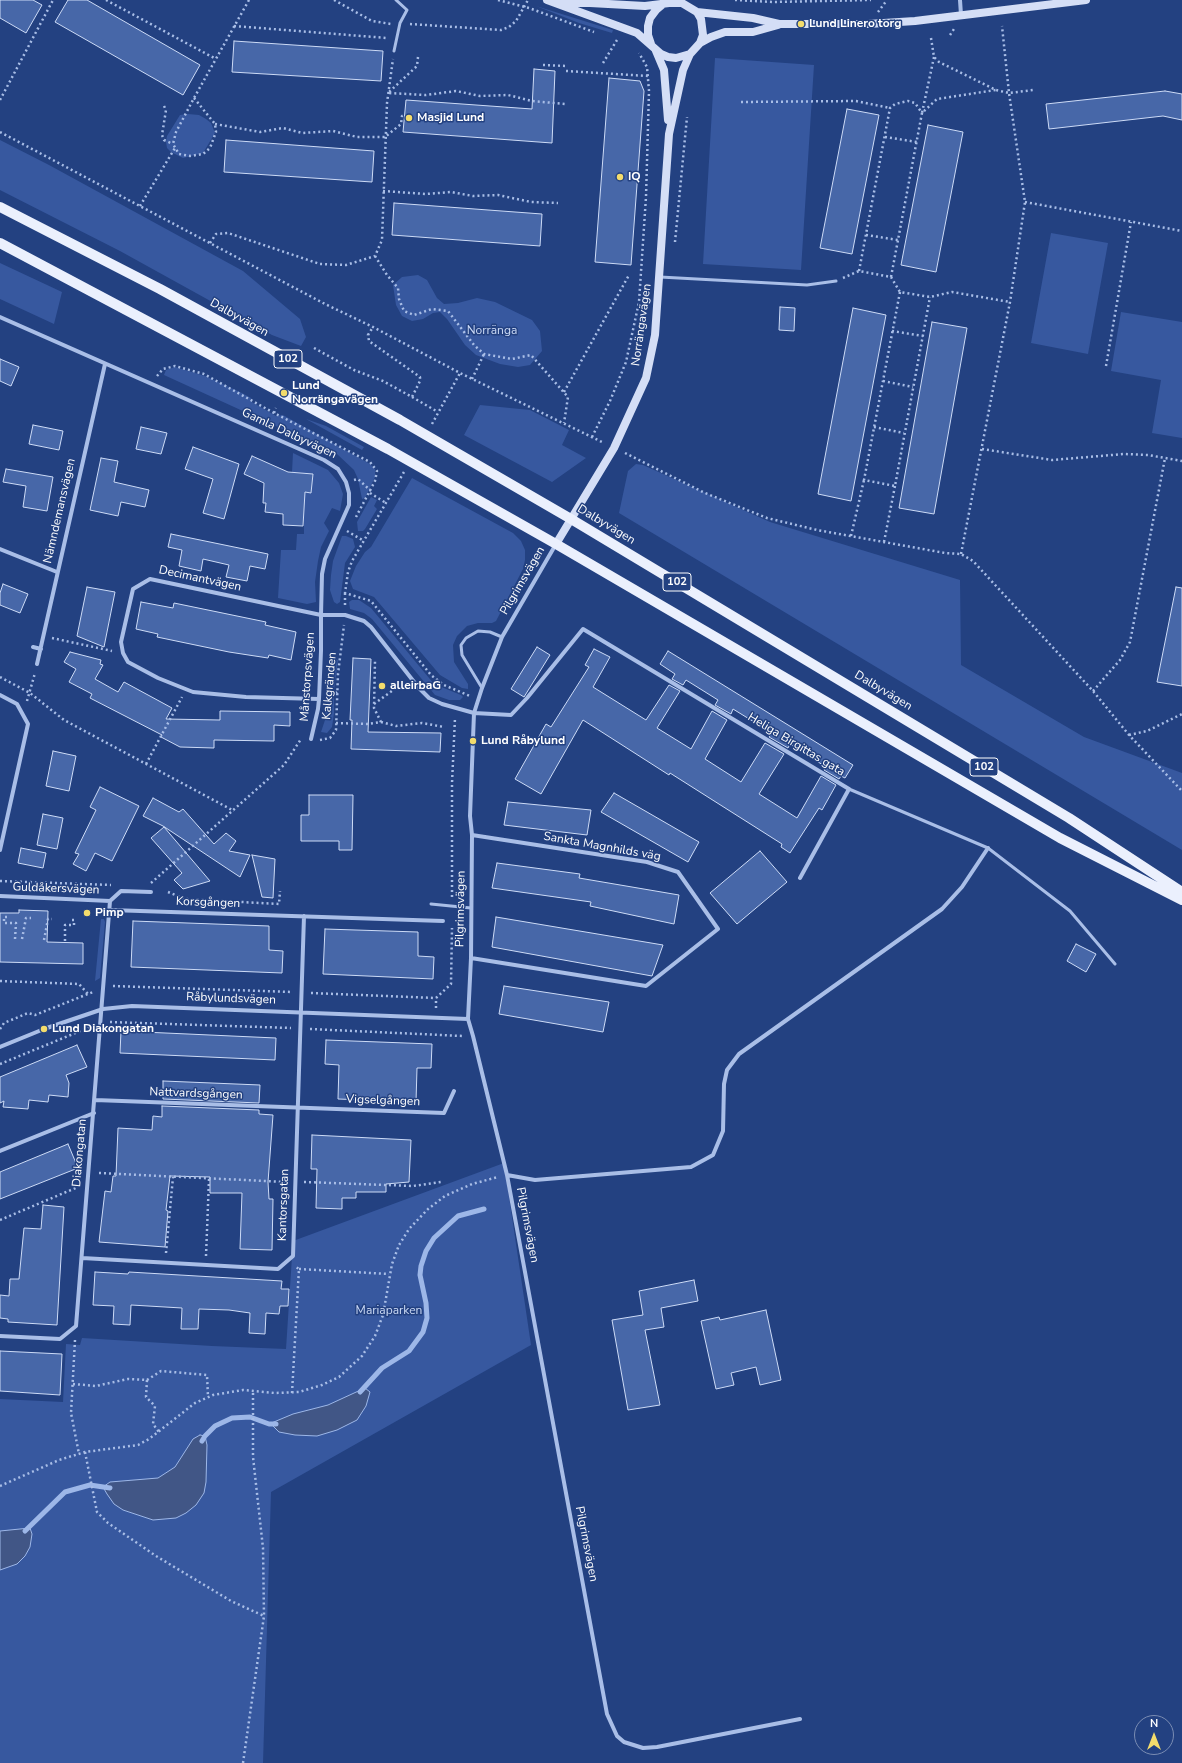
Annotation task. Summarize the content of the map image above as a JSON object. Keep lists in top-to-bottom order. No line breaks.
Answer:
{"streets":{"main road":["Dalbyvägen","102"],"street":["Norrängavägen","Gamla Dalbyvägen","Nämndemansvägen","Decimantvägen","Pilgrimsvägen","Månstorpsvägen","Heliga Birgittas gata","Sankta Magnhilds väg","Guldåkersvägen","Korsgången","Råbylundsvägen","Nattvardsgången","Vigselgången","Diakongatan","Kantorsgatan"],"path":["Kalkgränden"]},"crossings":[["Dalbyvägen","Norrängavägen"],["Norrängavägen","102"],["Norrängavägen","Pilgrimsvägen"],["102","Pilgrimsvägen"],["Gamla Dalbyvägen","Nämndemansvägen"],["Gamla Dalbyvägen","Decimantvägen"],["Gamla Dalbyvägen","Månstorpsvägen"],["Decimantvägen","Månstorpsvägen"],["Pilgrimsvägen","Heliga Birgittas gata"],["Pilgrimsvägen","Sankta Magnhilds väg"],["Pilgrimsvägen","Råbylundsvägen"],["Månstorpsvägen","Kalkgränden"],["Guldåkersvägen","Diakongatan"],["Korsgången","Diakongatan"],["Råbylundsvägen","Diakongatan"],["Råbylundsvägen","Kantorsgatan"],["Nattvardsgången","Vigselgången"],["Nattvardsgången","Diakongatan"],["Nattvardsgången","Kantorsgatan"],["Vigselgången","Kantorsgatan"]],"parks":["Norränga","Mariaparken"],"places":["Lund Linero torg","Masjid Lund","IQ","Lund Norrängavägen","alleirbaG","Lund Råbylund","Pimp","Lund Diakongatan"],"north":"top"}
